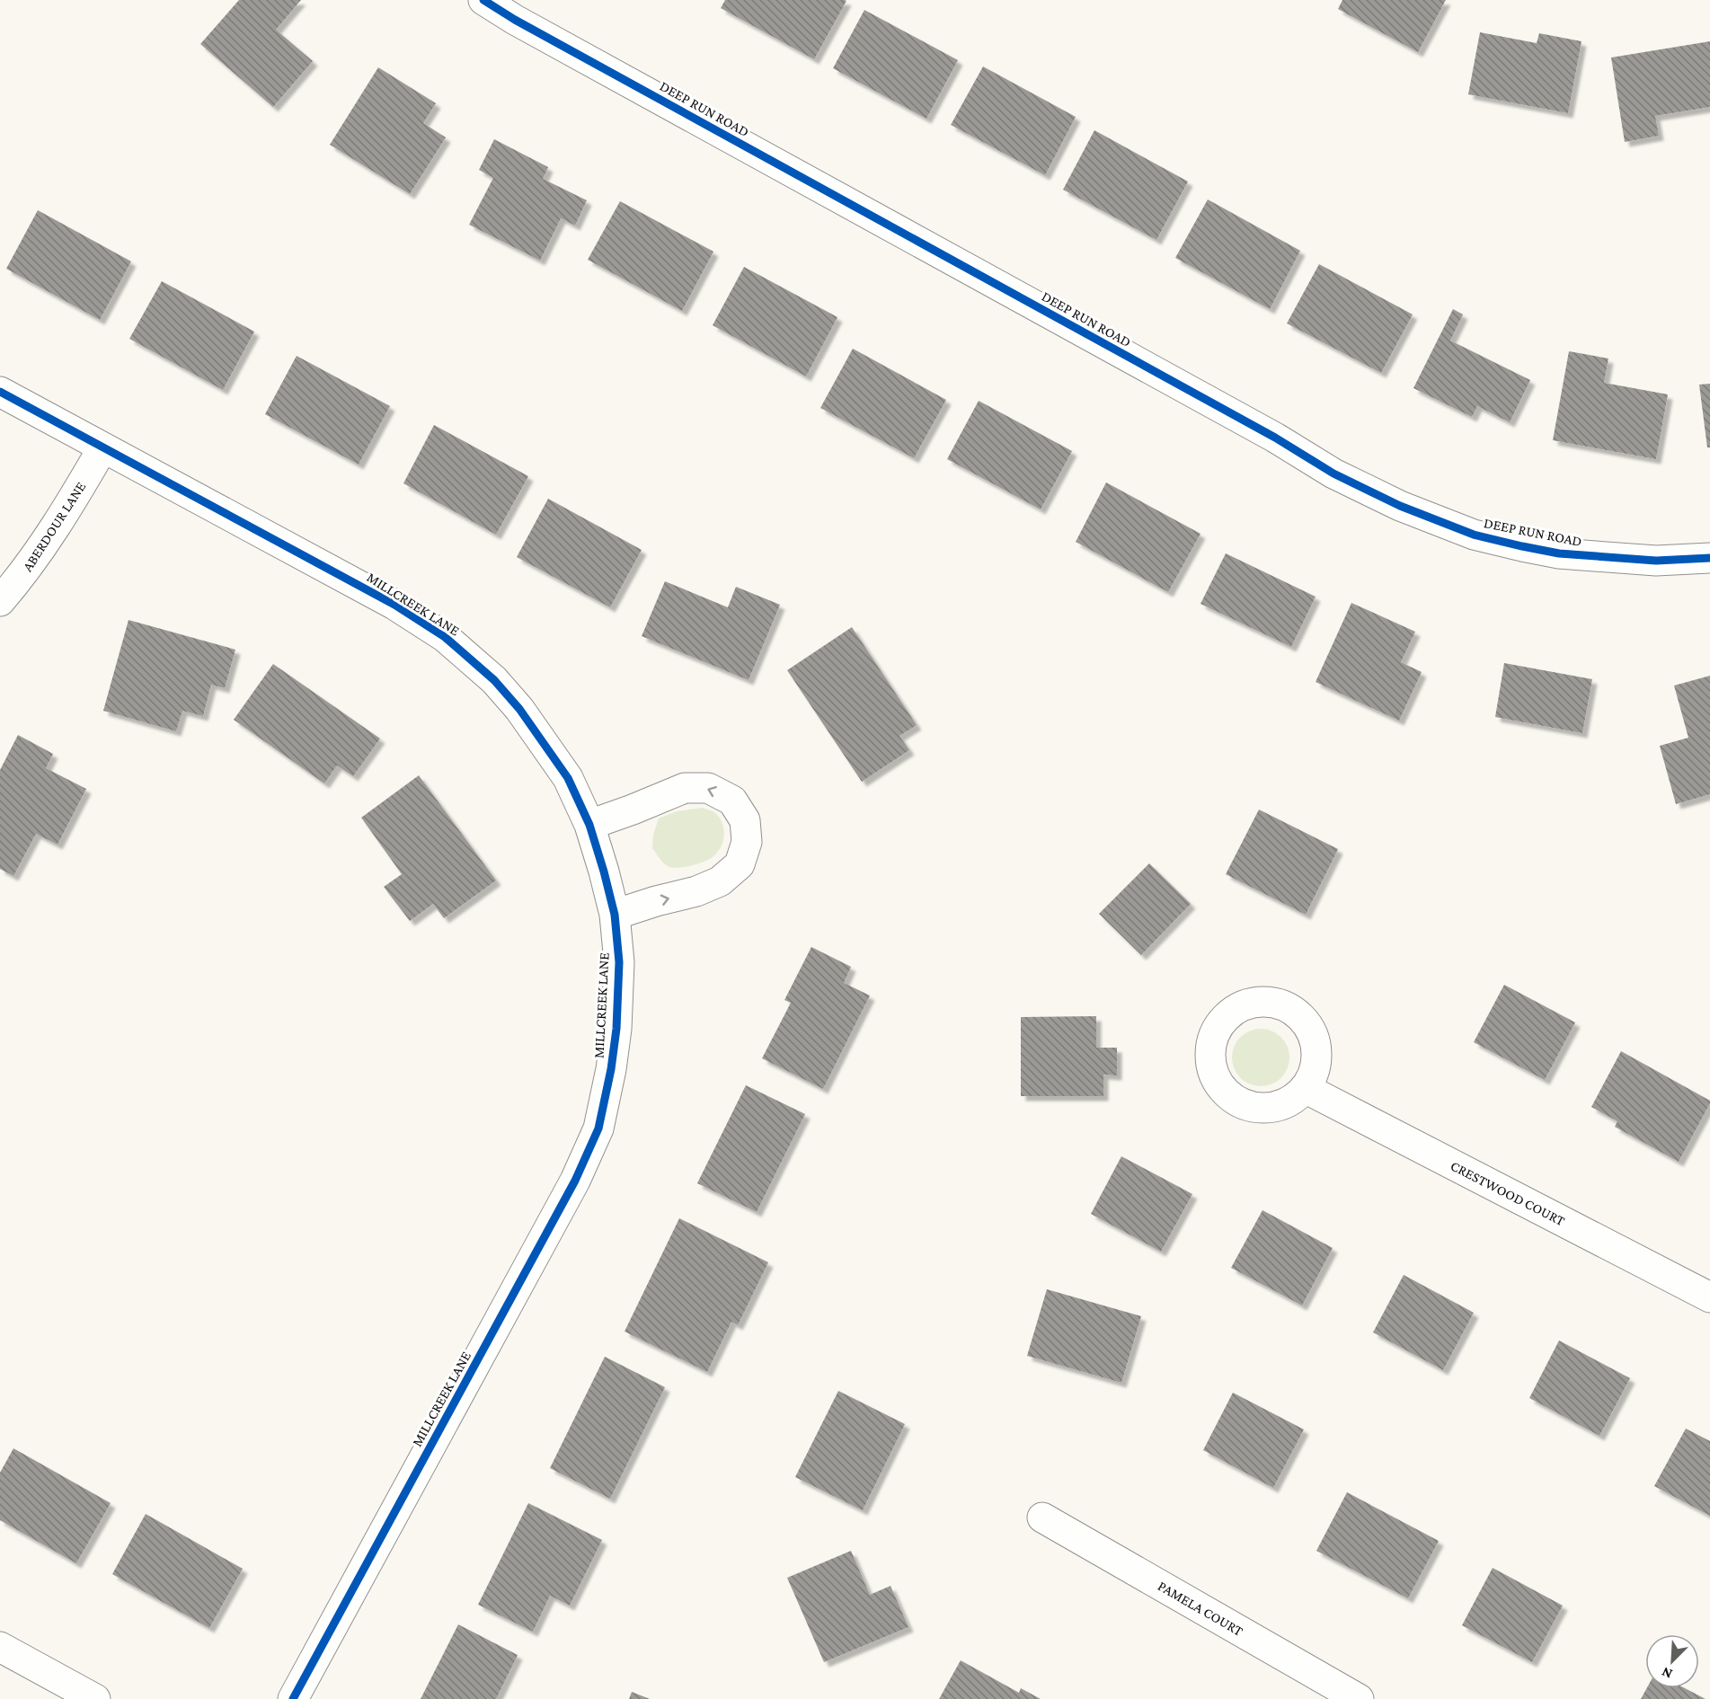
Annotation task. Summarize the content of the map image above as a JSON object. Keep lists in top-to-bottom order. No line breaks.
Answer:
{"streets":{"street":["DEEP RUN ROAD","ABERDOUR LANE","MILLCREEK LANE","CRESTWOOD COURT","PAMELA COURT"]},"crossings":[["ABERDOUR LANE","MILLCREEK LANE"]],"north":"bottom left"}
